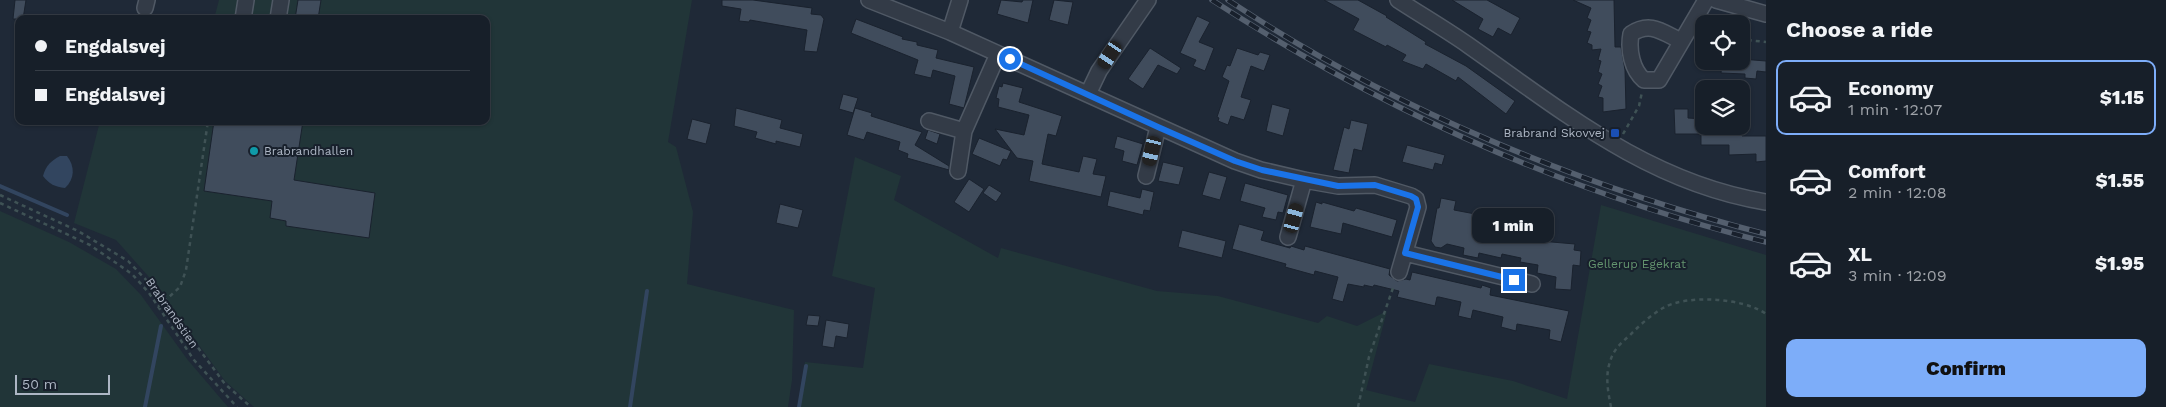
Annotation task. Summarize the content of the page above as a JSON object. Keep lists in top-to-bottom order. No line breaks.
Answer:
{"streets":{"path":["Brabrandstien"]},"parks":["Gellerup Egekrat"],"places":{"transit":["Brabrand Skovvej"],"other":["Brabrandhallen"]},"scale_bar":"50 m","page":{"heading":"Choose a ride","banner":["Engdalsvej","Engdalsvej"],"list":[{"name":"Economy","note":"1 min · 12:07","value":"$1.15"},{"name":"Comfort","note":"2 min · 12:08","value":"$1.55"},{"name":"XL","note":"3 min · 12:09","value":"$1.95"}],"bubble":"1 min","buttons":"Confirm","scale":"50 m"}}
